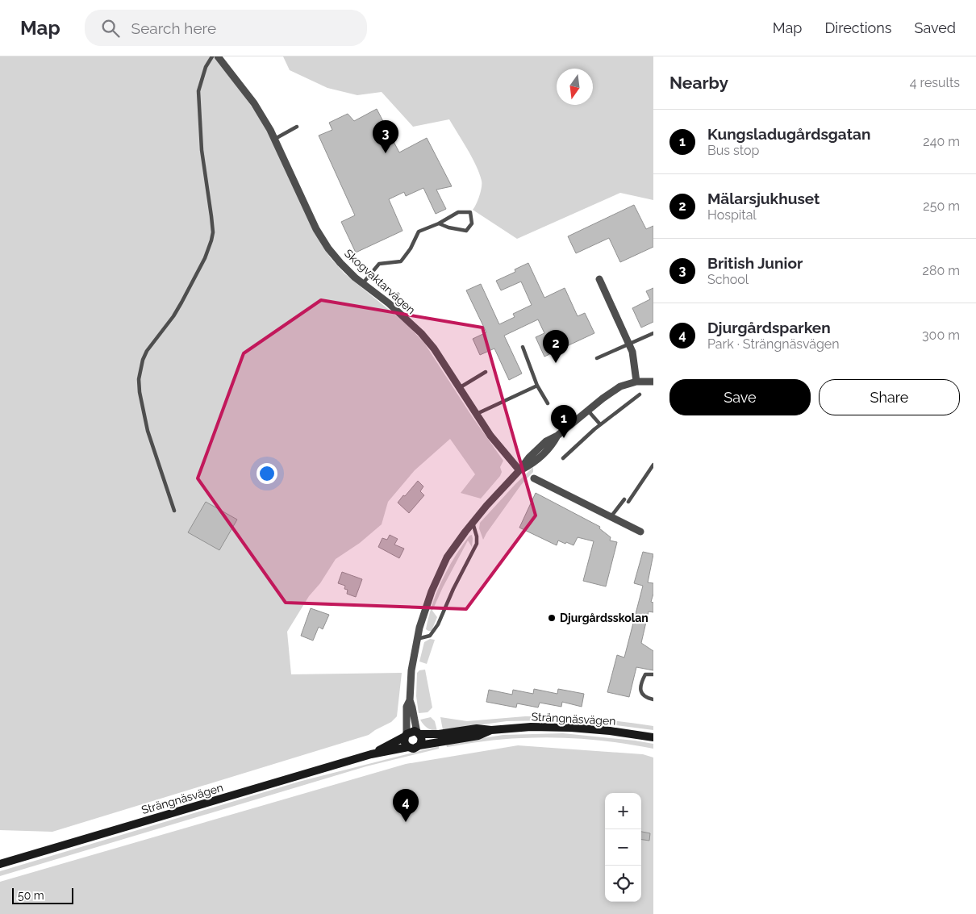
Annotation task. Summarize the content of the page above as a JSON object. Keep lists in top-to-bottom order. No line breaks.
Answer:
{"streets":{"main road":["Strängnäsvägen"],"street":["Skogvaktarvägen"]},"places":["Djurgårdsskolan"],"scale_bar":"50 m","north":"bottom","page":{"header":"Map","search":"Search here","nav":["Map","Directions","Saved"],"heading":["Nearby","4 results"],"list":[{"mark":"1","name":"Kungsladugårdsgatan","note":"Bus stop","value":"240 m"},{"mark":"2","name":"Mälarsjukhuset","note":"Hospital","value":"250 m"},{"mark":"3","name":"British Junior","note":"School","value":"280 m"},{"mark":"4","name":"Djurgårdsparken","note":"Park · Strängnäsvägen","value":"300 m"}],"pins":["3","2","1","4"],"buttons":["Save","Share"],"map_buttons":["+","−"],"scale":"50 m"}}
